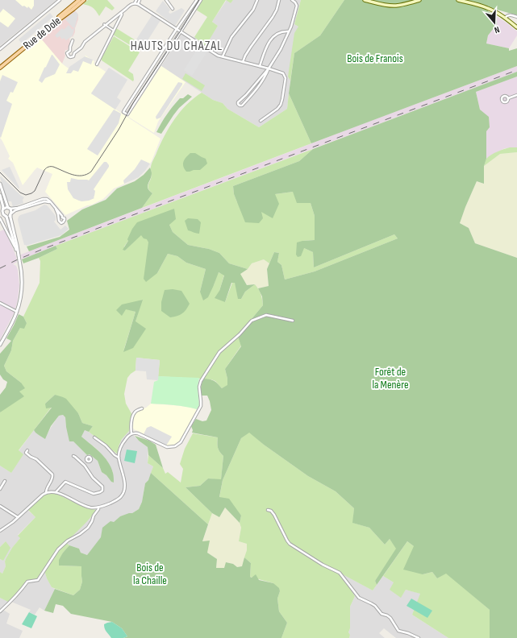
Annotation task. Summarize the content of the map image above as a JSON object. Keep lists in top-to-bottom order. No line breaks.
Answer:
{"streets":{"main road":["Rue de Dole"]},"districts":["HAUTS DU CHAZAL"],"parks":["Bois de Franois","Forêt de la Menère","Bois de la Chaille"],"north":"bottom"}
